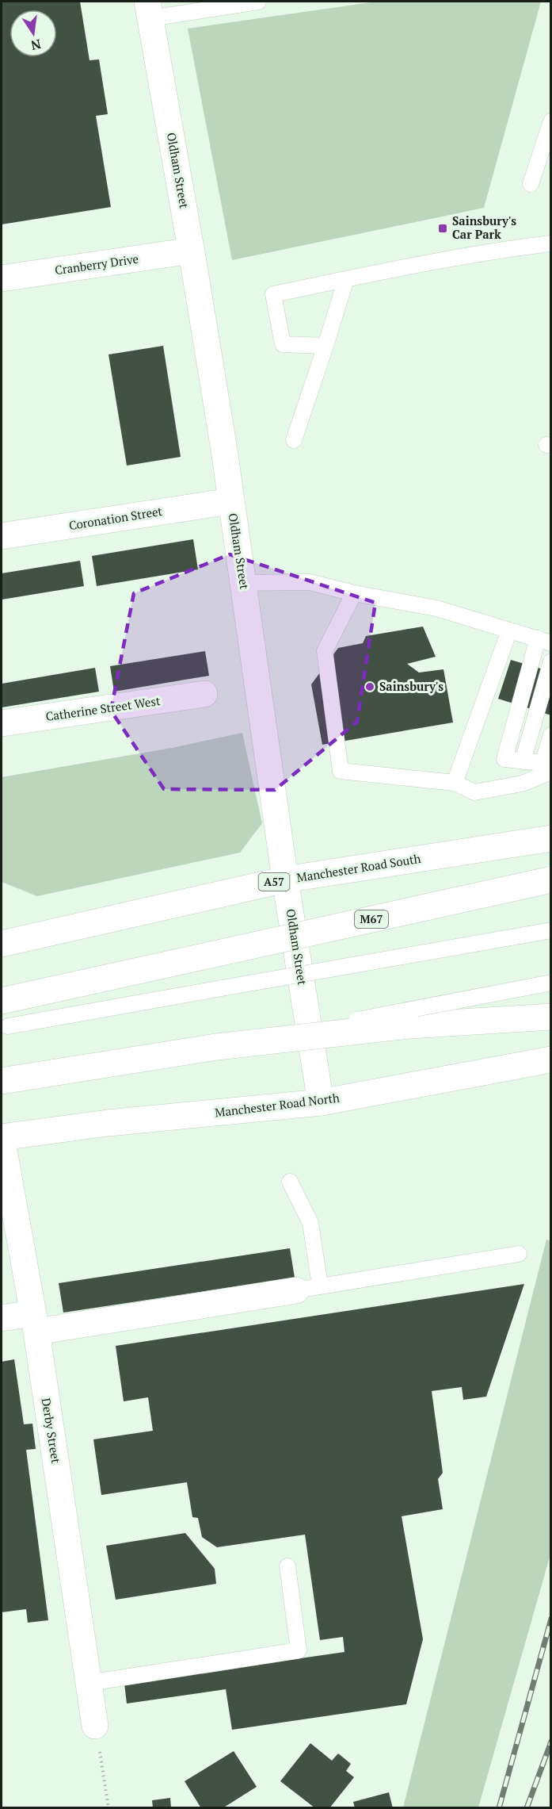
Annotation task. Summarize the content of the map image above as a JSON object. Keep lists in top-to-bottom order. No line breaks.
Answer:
{"streets":{"main road":["Oldham Street","Cranberry Drive","Coronation Street","Catherine Street West","Manchester Road South","A57","M67","Manchester Road North","Derby Street"]},"crossings":[["Oldham Street","Cranberry Drive"],["Oldham Street","Coronation Street"],["Oldham Street","Manchester Road South"],["Oldham Street","Manchester Road North"],["Manchester Road North","Derby Street"]],"places":{"transit":["Sainsbury's Car Park"],"other":["Sainsbury's"]},"north":"bottom"}
